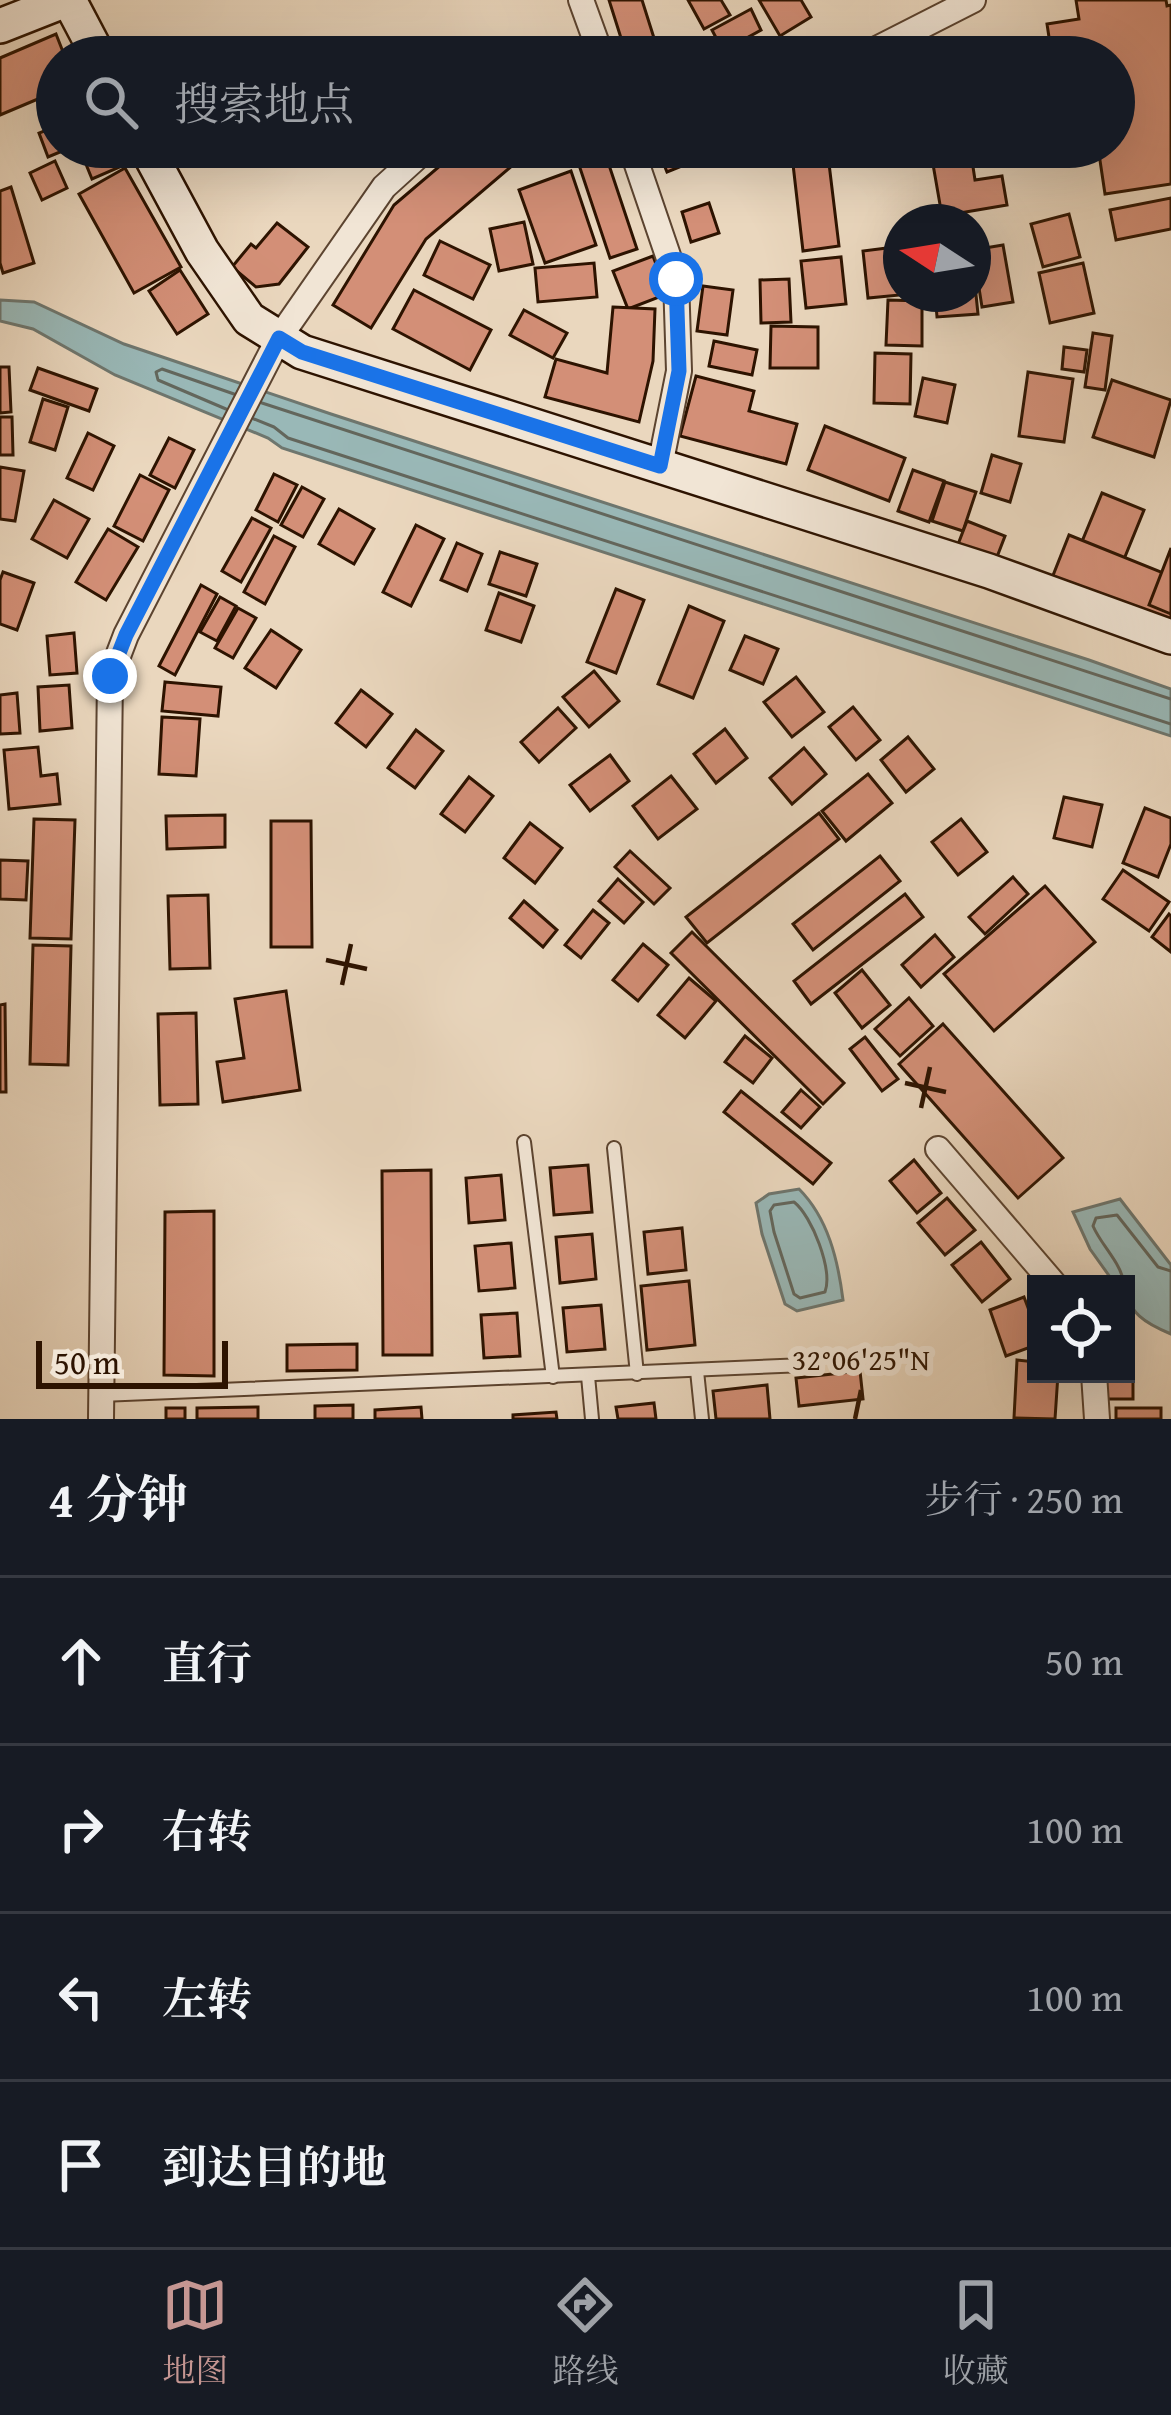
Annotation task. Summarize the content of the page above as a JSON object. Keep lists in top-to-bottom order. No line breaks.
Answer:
{"scale_bar":"50 m","north":"left","page":{"search":"搜索地点","scale":"50 m","heading":["4 分钟","步行 · 250 m"],"list":[["直行","50 m"],["右转","100 m"],["左转","100 m"],"到达目的地"],"nav":["地图","路线","收藏"]},"coordinates":["32°06'25\"N"]}
